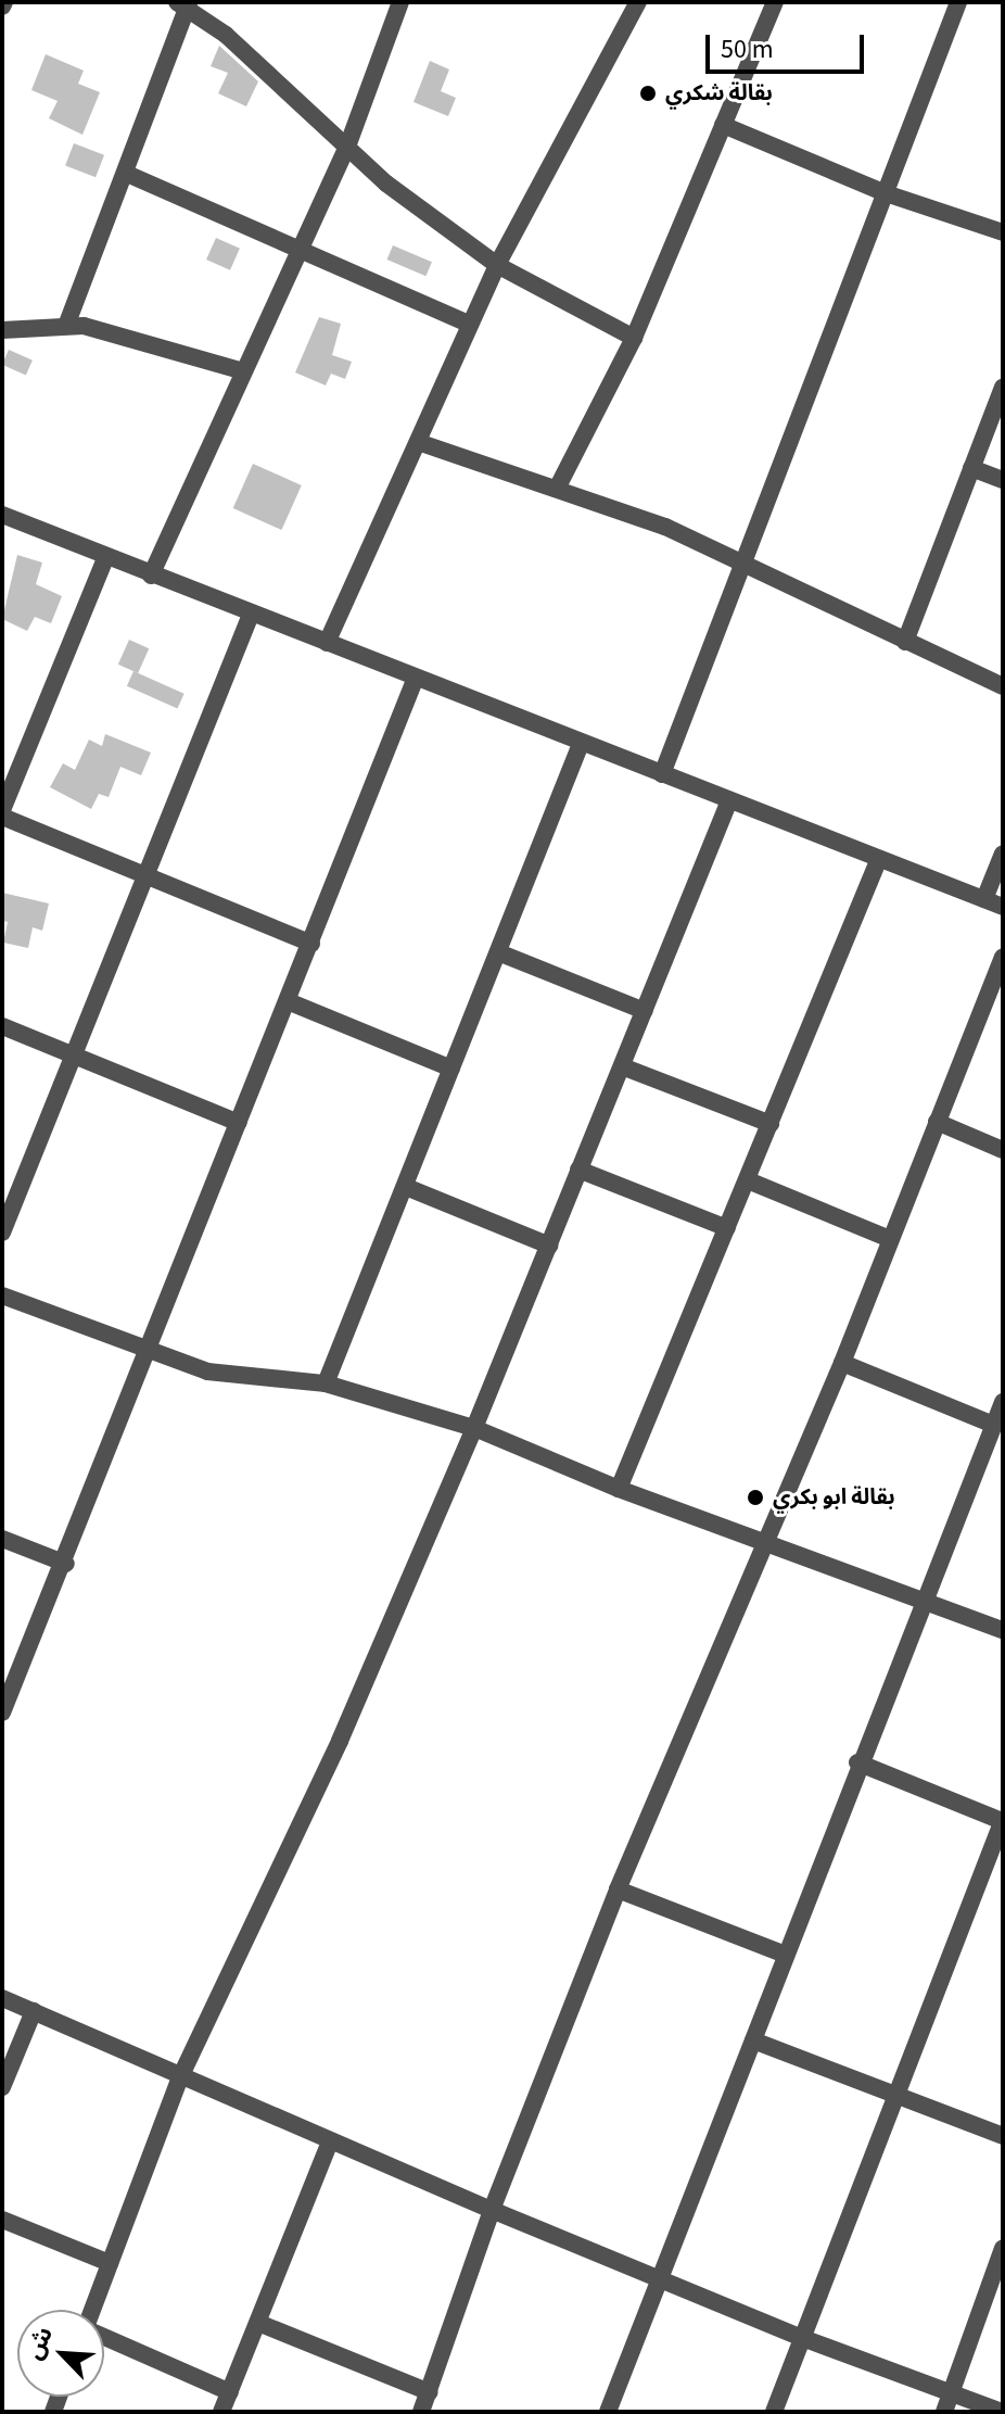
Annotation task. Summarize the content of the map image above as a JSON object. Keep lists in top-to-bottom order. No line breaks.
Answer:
{"places":["بقالة شكري","بقالة ابو بكري"],"scale_bar":"50 m","north":"top left"}
